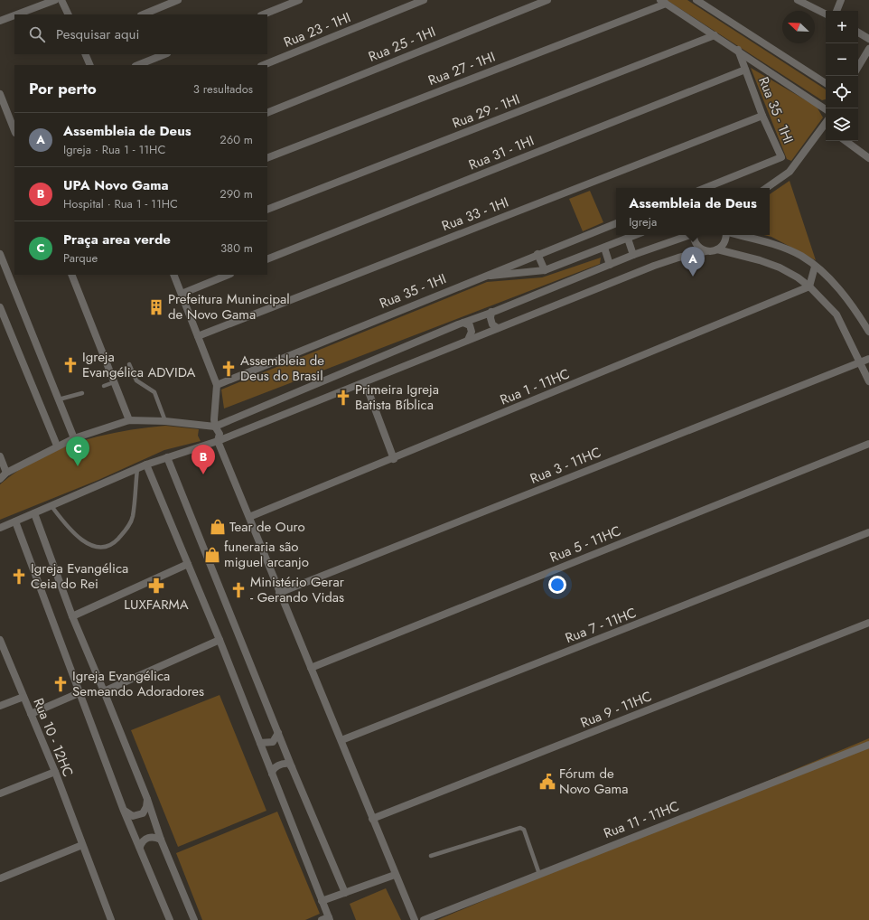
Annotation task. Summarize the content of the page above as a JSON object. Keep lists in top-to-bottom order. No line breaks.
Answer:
{"streets":{"street":["Rua 23 - 1HI","Rua 25 - 1HI","Rua 27 - 1HI","Rua 35 - 1HI","Rua 29 - 1HI","Rua 31 - 1HI","Rua 33 - 1HI","Rua 1 - 11HC","Rua 3 - 11HC","Rua 5 - 11HC","Rua 7 - 11HC","Rua 9 - 11HC","Rua 10 - 12HC","Rua 11 - 11HC"]},"crossings":[["Rua 35 - 1HI","Rua 31 - 1HI"],["Rua 35 - 1HI","Rua 33 - 1HI"]],"places":{"building":["Prefeitura Munincipal de Novo Gama"],"church":["Igreja Evangélica ADVIDA","Assembleia de Deus do Brasil","Primeira Igreja Batista Bíblica","Igreja Evangélica Ceia do Rei","Ministério Gerar - Gerando Vidas","Igreja Evangélica Semeando Adoradores"],"shop":["Tear de Ouro","funeraria são miguel arcanjo"],"pharmacy":["LUXFARMA"],"public building":["Fórum de Novo Gama"]},"north":"top left","page":{"map_buttons":["+","−"],"search":"Pesquisar aqui","heading":["Por perto","3 resultados"],"list":[{"mark":"A","name":"Assembleia de Deus","note":"Igreja · Rua 1 - 11HC","value":"260 m"},{"mark":"B","name":"UPA Novo Gama","note":"Hospital · Rua 1 - 11HC","value":"290 m"},{"mark":"C","name":"Praça area verde","note":"Parque","value":"380 m"}],"popup":["Assembleia de Deus","Igreja"],"pins":["A","C","B"]}}
